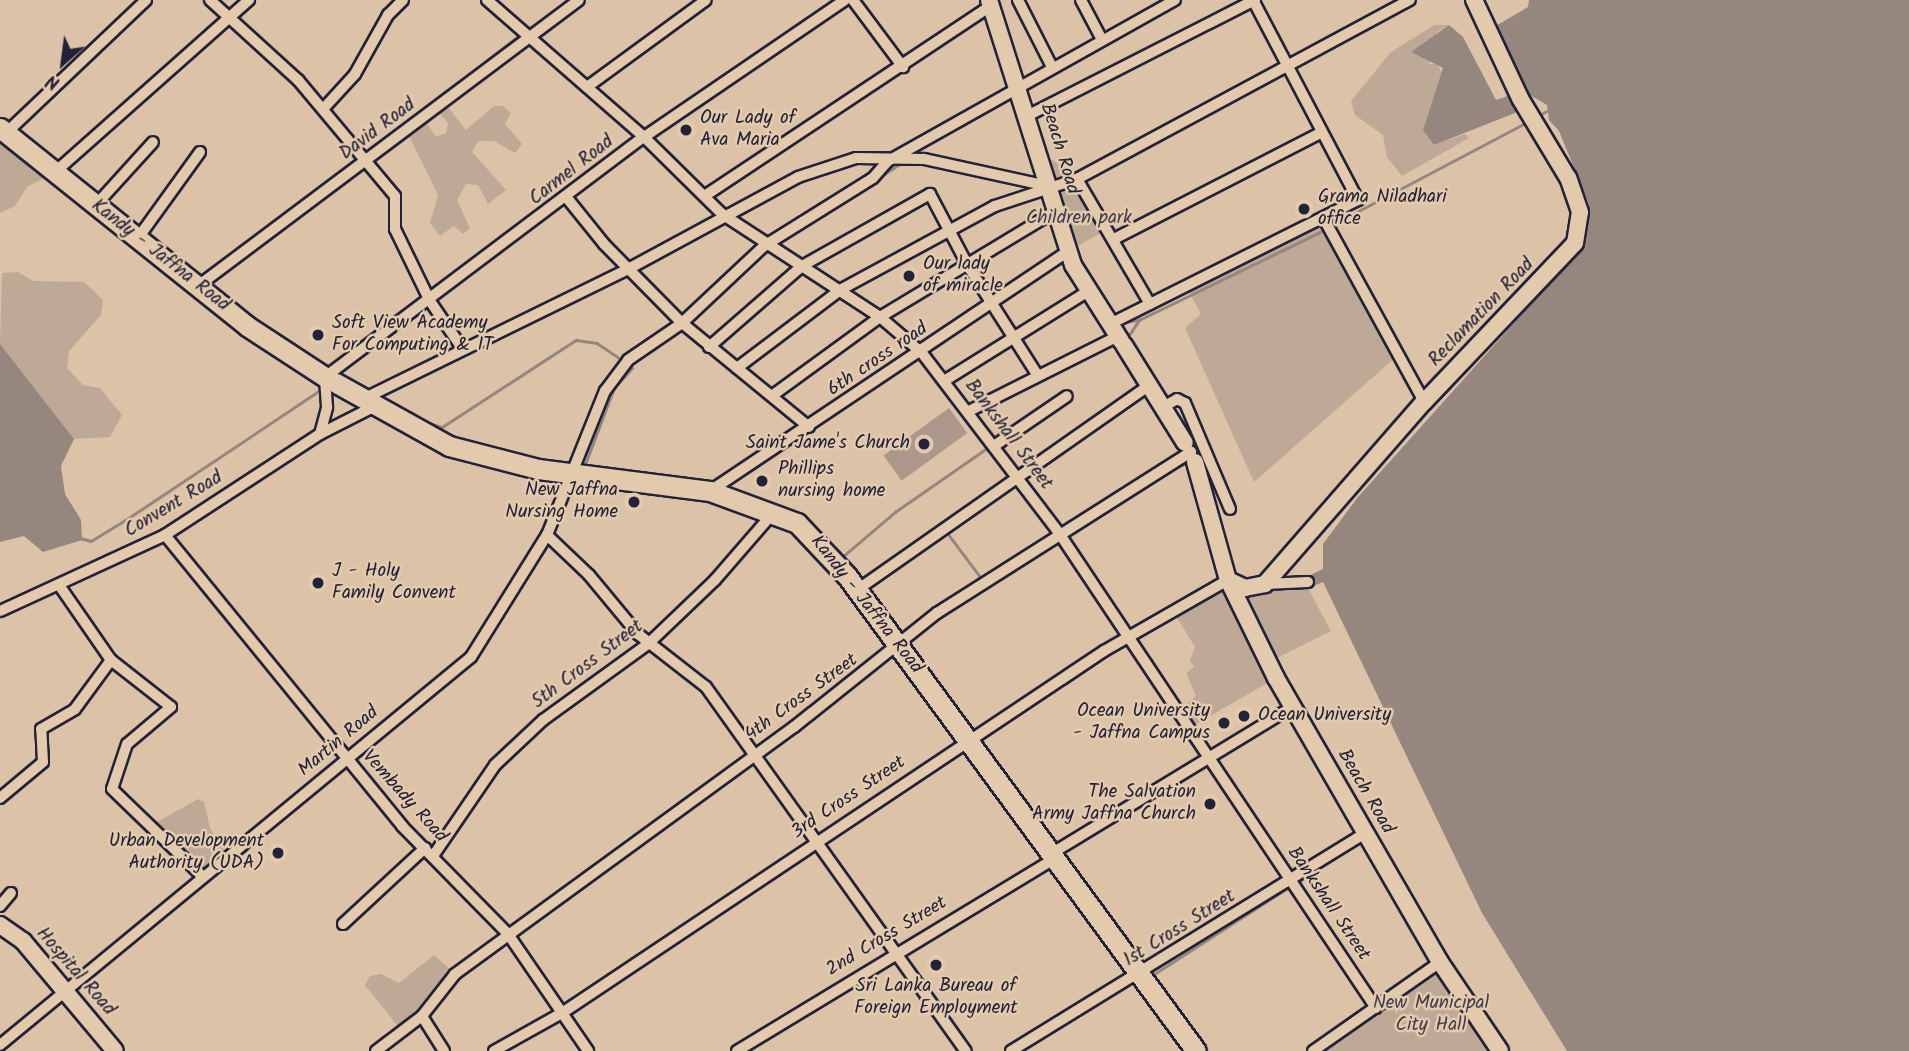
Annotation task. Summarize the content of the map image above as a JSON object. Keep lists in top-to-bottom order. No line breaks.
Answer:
{"streets":{"highway":["Kandy - Jaffna Road"],"main road":["Beach Road","Reclamation Road","Hospital Road"],"street":["David Road","Carmel Road","6th cross road","Bankshall Street","Convent Road","5th Cross Street","4th Cross Street","Martin Road","Vembady Road","3rd Cross Street","1st Cross Street","2nd Cross Street"]},"crossings":[["David Road","Kandy - Jaffna Road"],["David Road","Bankshall Street"],["Beach Road","Convent Road"],["Beach Road","4th Cross Street"],["Beach Road","Martin Road"],["Beach Road","3rd Cross Street"],["Beach Road","1st Cross Street"],["Beach Road","2nd Cross Street"],["Carmel Road","Kandy - Jaffna Road"],["Carmel Road","Bankshall Street"],["Kandy - Jaffna Road","6th cross road"],["Kandy - Jaffna Road","Convent Road"],["Kandy - Jaffna Road","5th Cross Street"],["Kandy - Jaffna Road","4th Cross Street"],["Kandy - Jaffna Road","Martin Road"],["Kandy - Jaffna Road","3rd Cross Street"],["Kandy - Jaffna Road","1st Cross Street"],["Kandy - Jaffna Road","2nd Cross Street"],["6th cross road","Bankshall Street"],["Bankshall Street","Convent Road"],["Bankshall Street","4th Cross Street"],["Bankshall Street","Martin Road"],["Bankshall Street","3rd Cross Street"],["Bankshall Street","1st Cross Street"],["Bankshall Street","2nd Cross Street"],["Convent Road","Martin Road"],["Convent Road","Vembady Road"],["5th Cross Street","Vembady Road"],["4th Cross Street","Vembady Road"],["Martin Road","Vembady Road"],["Martin Road","Hospital Road"],["Vembady Road","3rd Cross Street"]],"parks":["Children park","New Municipal City Hall"],"places":["Our Lady of Ava Maria","Grama Niladhari office","Our lady of miracle","Soft View Academy For Computing & IT","Saint Jame's Church","Phillips nursing home","New Jaffna Nursing Home","J - Holy Family Convent","Ocean University","Ocean University - Jaffna Campus","The Salvation Army Jaffna Church","Urban Development Authority (UDA)","Sri Lanka Bureau of Foreign Employment"],"north":"bottom left"}
